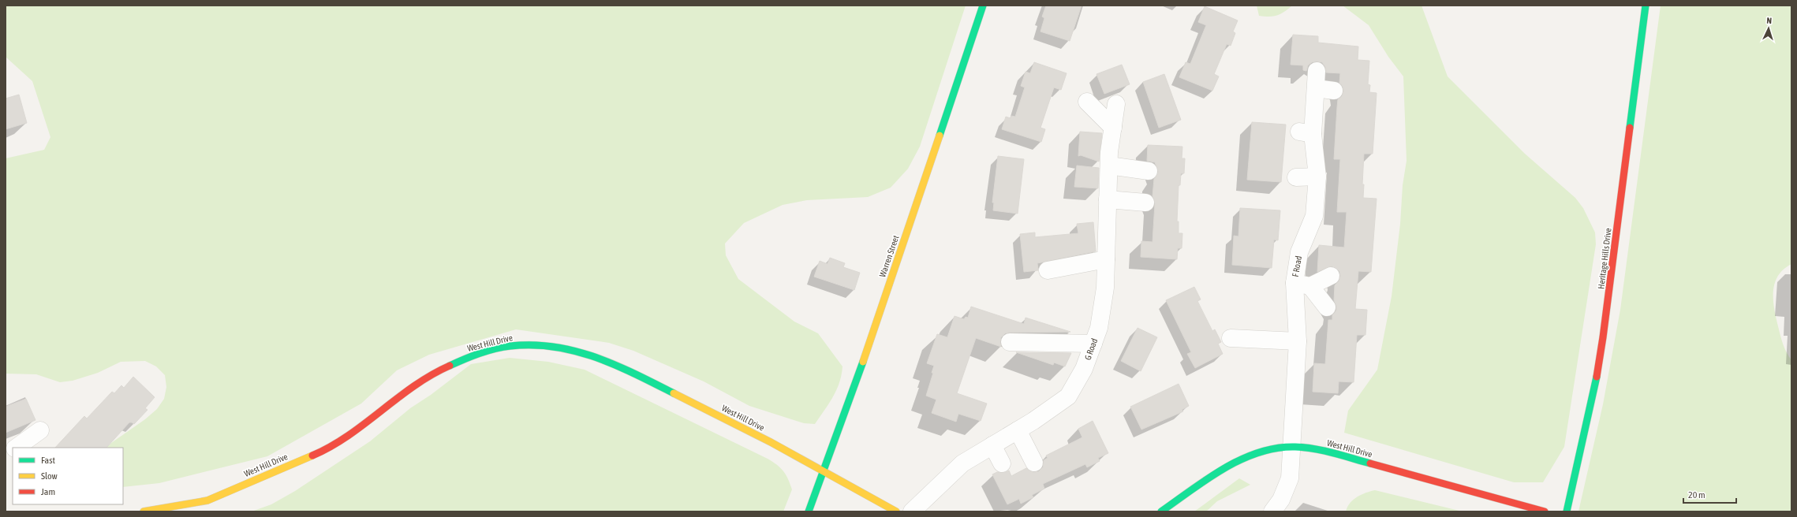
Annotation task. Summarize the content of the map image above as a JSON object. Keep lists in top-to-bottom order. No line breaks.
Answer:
{"streets":{"street":["Warren Street","Heritage Hills Drive","F Road","West Hill Drive","G Road"]},"crossings":[["Warren Street","West Hill Drive"],["F Road","West Hill Drive"]],"legend":["Fast","Slow","Jam"],"scale_bar":"20 m","north":"top"}
